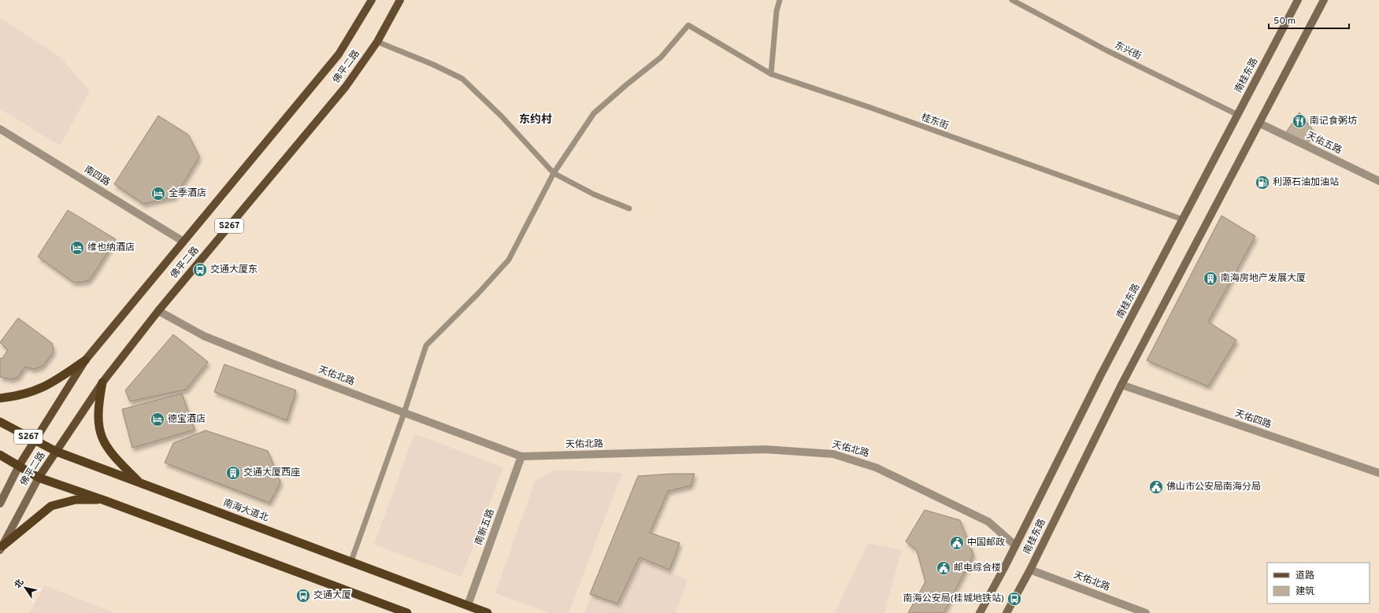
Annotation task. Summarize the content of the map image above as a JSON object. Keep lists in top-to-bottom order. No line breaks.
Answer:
{"streets":{"highway":["S267","南海大道北"],"main road":["佛平二路","南桂东路"],"street":["天佑五路","南四路","天佑北路","天佑四路","南新五路"],"lane":["东兴街","桂东街"]},"crossings":[["东兴街","南桂东路"],["佛平二路","南四路"],["佛平二路","天佑北路"],["佛平二路","南海大道北"],["南桂东路","桂东街"],["南桂东路","天佑五路"],["南桂东路","天佑北路"],["南桂东路","天佑四路"],["天佑北路","南新五路"],["南海大道北","南新五路"]],"districts":["东约村"],"places":{"restaurant":["南记食粥坊"],"fuel station":["利源石油加油站"],"hotel":["全季酒店","维也纳酒店","德宝酒店"],"bus stop":["交通大厦东","交通大厦","南海公安局(桂城地铁站)"],"building":["南海房地产发展大厦","交通大厦西座"],"public building":["佛山市公安局南海分局","中国邮政","邮电综合楼"]},"legend":["道路","建筑"],"scale_bar":"50 m","north":"top left"}
